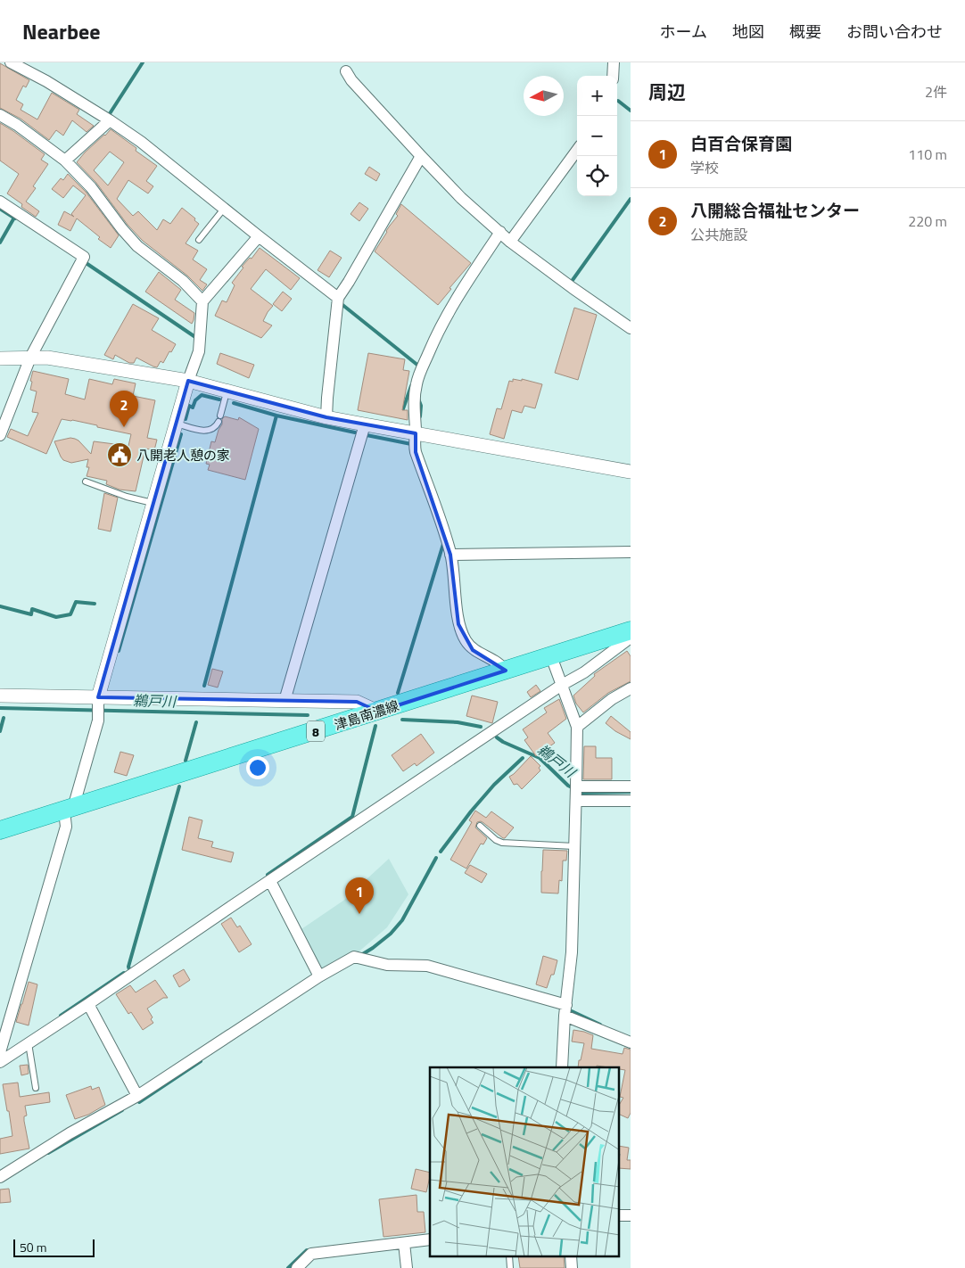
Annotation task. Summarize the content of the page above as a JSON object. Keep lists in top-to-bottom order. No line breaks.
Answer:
{"streets":{"main road":["津島南濃線","8"]},"water":["鵜戸川"],"places":{"public building":["八開老人憩の家"]},"scale_bar":"50 m","north":"left","page":{"header":"Nearbee","nav":["ホーム","地図","概要","お問い合わせ"],"heading":["周辺","2件"],"map_buttons":["+","−"],"list":[{"mark":"1","name":"白百合保育園","note":"学校","value":"110 m"},{"mark":"2","name":"八開総合福祉センター","note":"公共施設","value":"220 m"}],"pins":["2","1"],"scale":"50 m"}}
